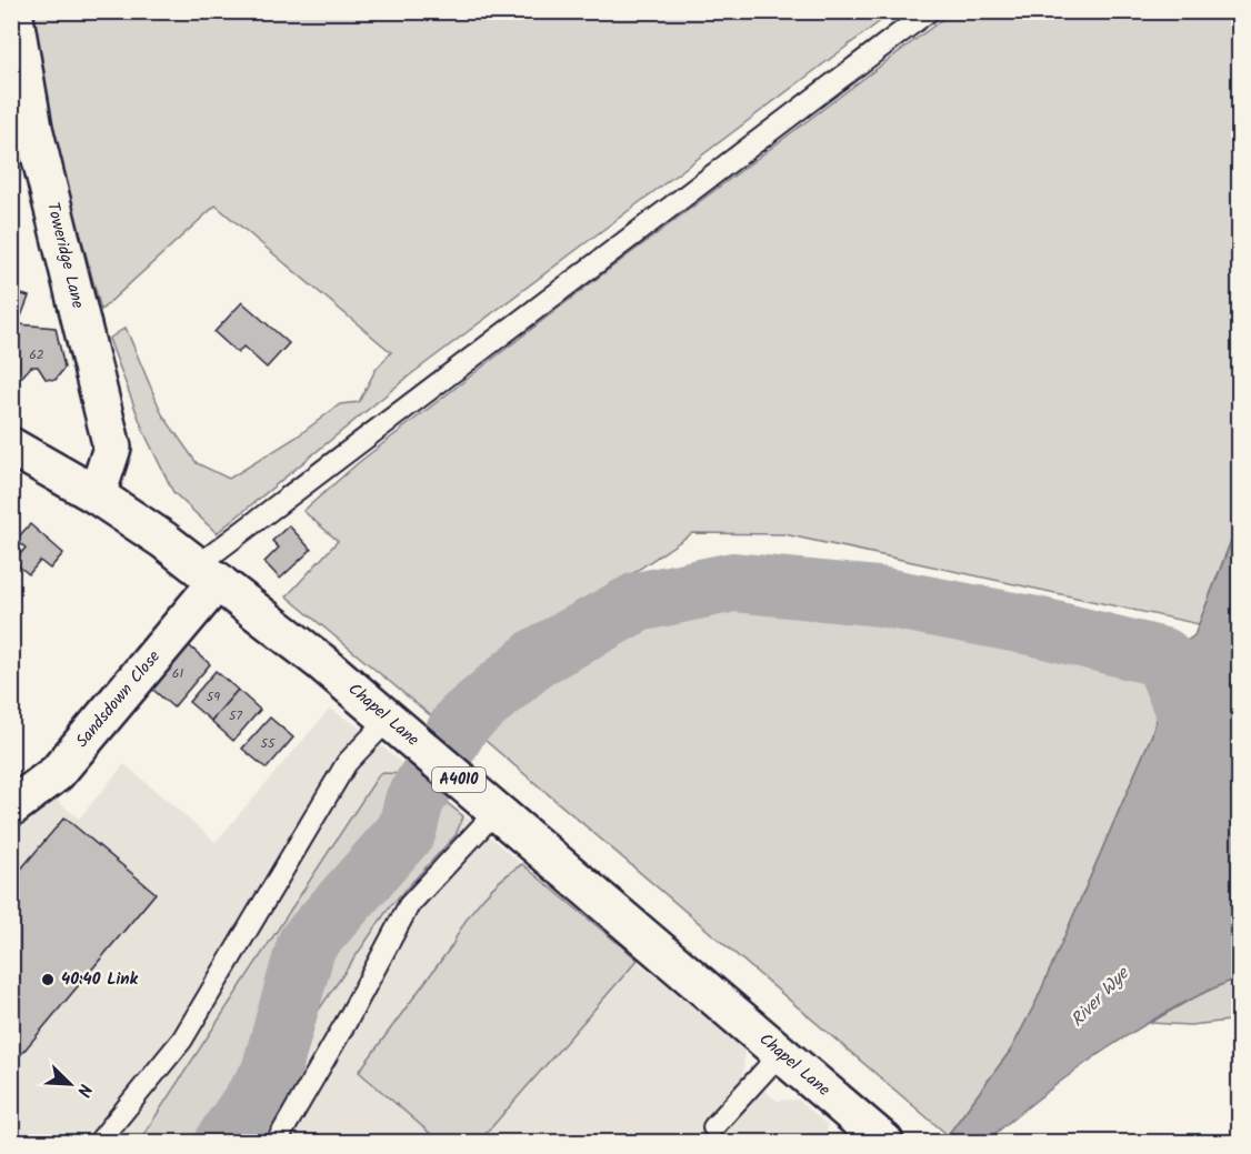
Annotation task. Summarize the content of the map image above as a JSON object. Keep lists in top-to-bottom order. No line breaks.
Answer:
{"streets":{"main road":["Toweridge Lane","Sandsdown Close","Chapel Lane","A4010"]},"crossings":[["Toweridge Lane","Chapel Lane"],["Sandsdown Close","Chapel Lane"]],"water":["River Wye"],"places":["40:40 Link"],"house_numbers":["62","61","59","57","55"],"north":"bottom right"}
